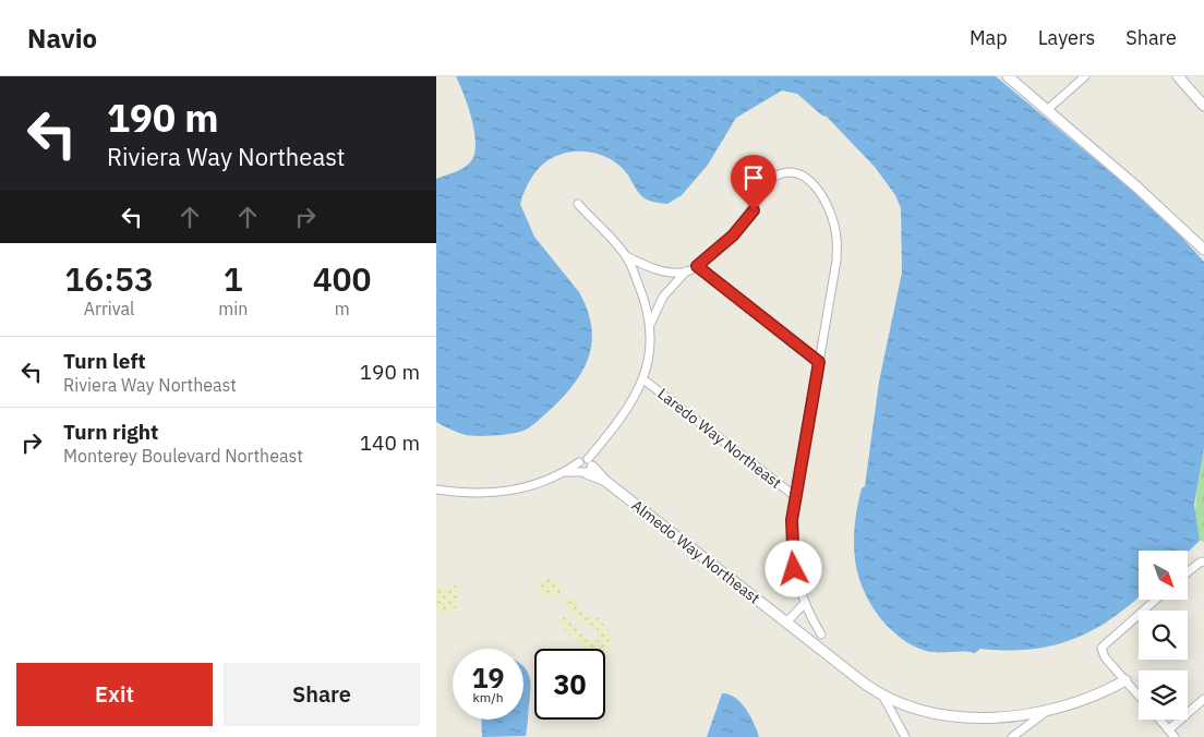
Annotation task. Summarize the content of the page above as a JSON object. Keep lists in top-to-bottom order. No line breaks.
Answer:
{"streets":{"street":["Laredo Way Northeast","Almedo Way Northeast"]},"north":"bottom right","page":{"header":"Navio","nav":["Map","Layers","Share"],"turn":["190 m","Riviera Way Northeast"],"eta":["16:53","Arrival","1","min","400","m"],"list":[{"name":"Turn left","note":"Riviera Way Northeast","value":"190 m"},{"name":"Turn right","note":"Monterey Boulevard Northeast","value":"140 m"}],"speed":"19 km/h","limit":"30","buttons":["Exit","Share"]}}
